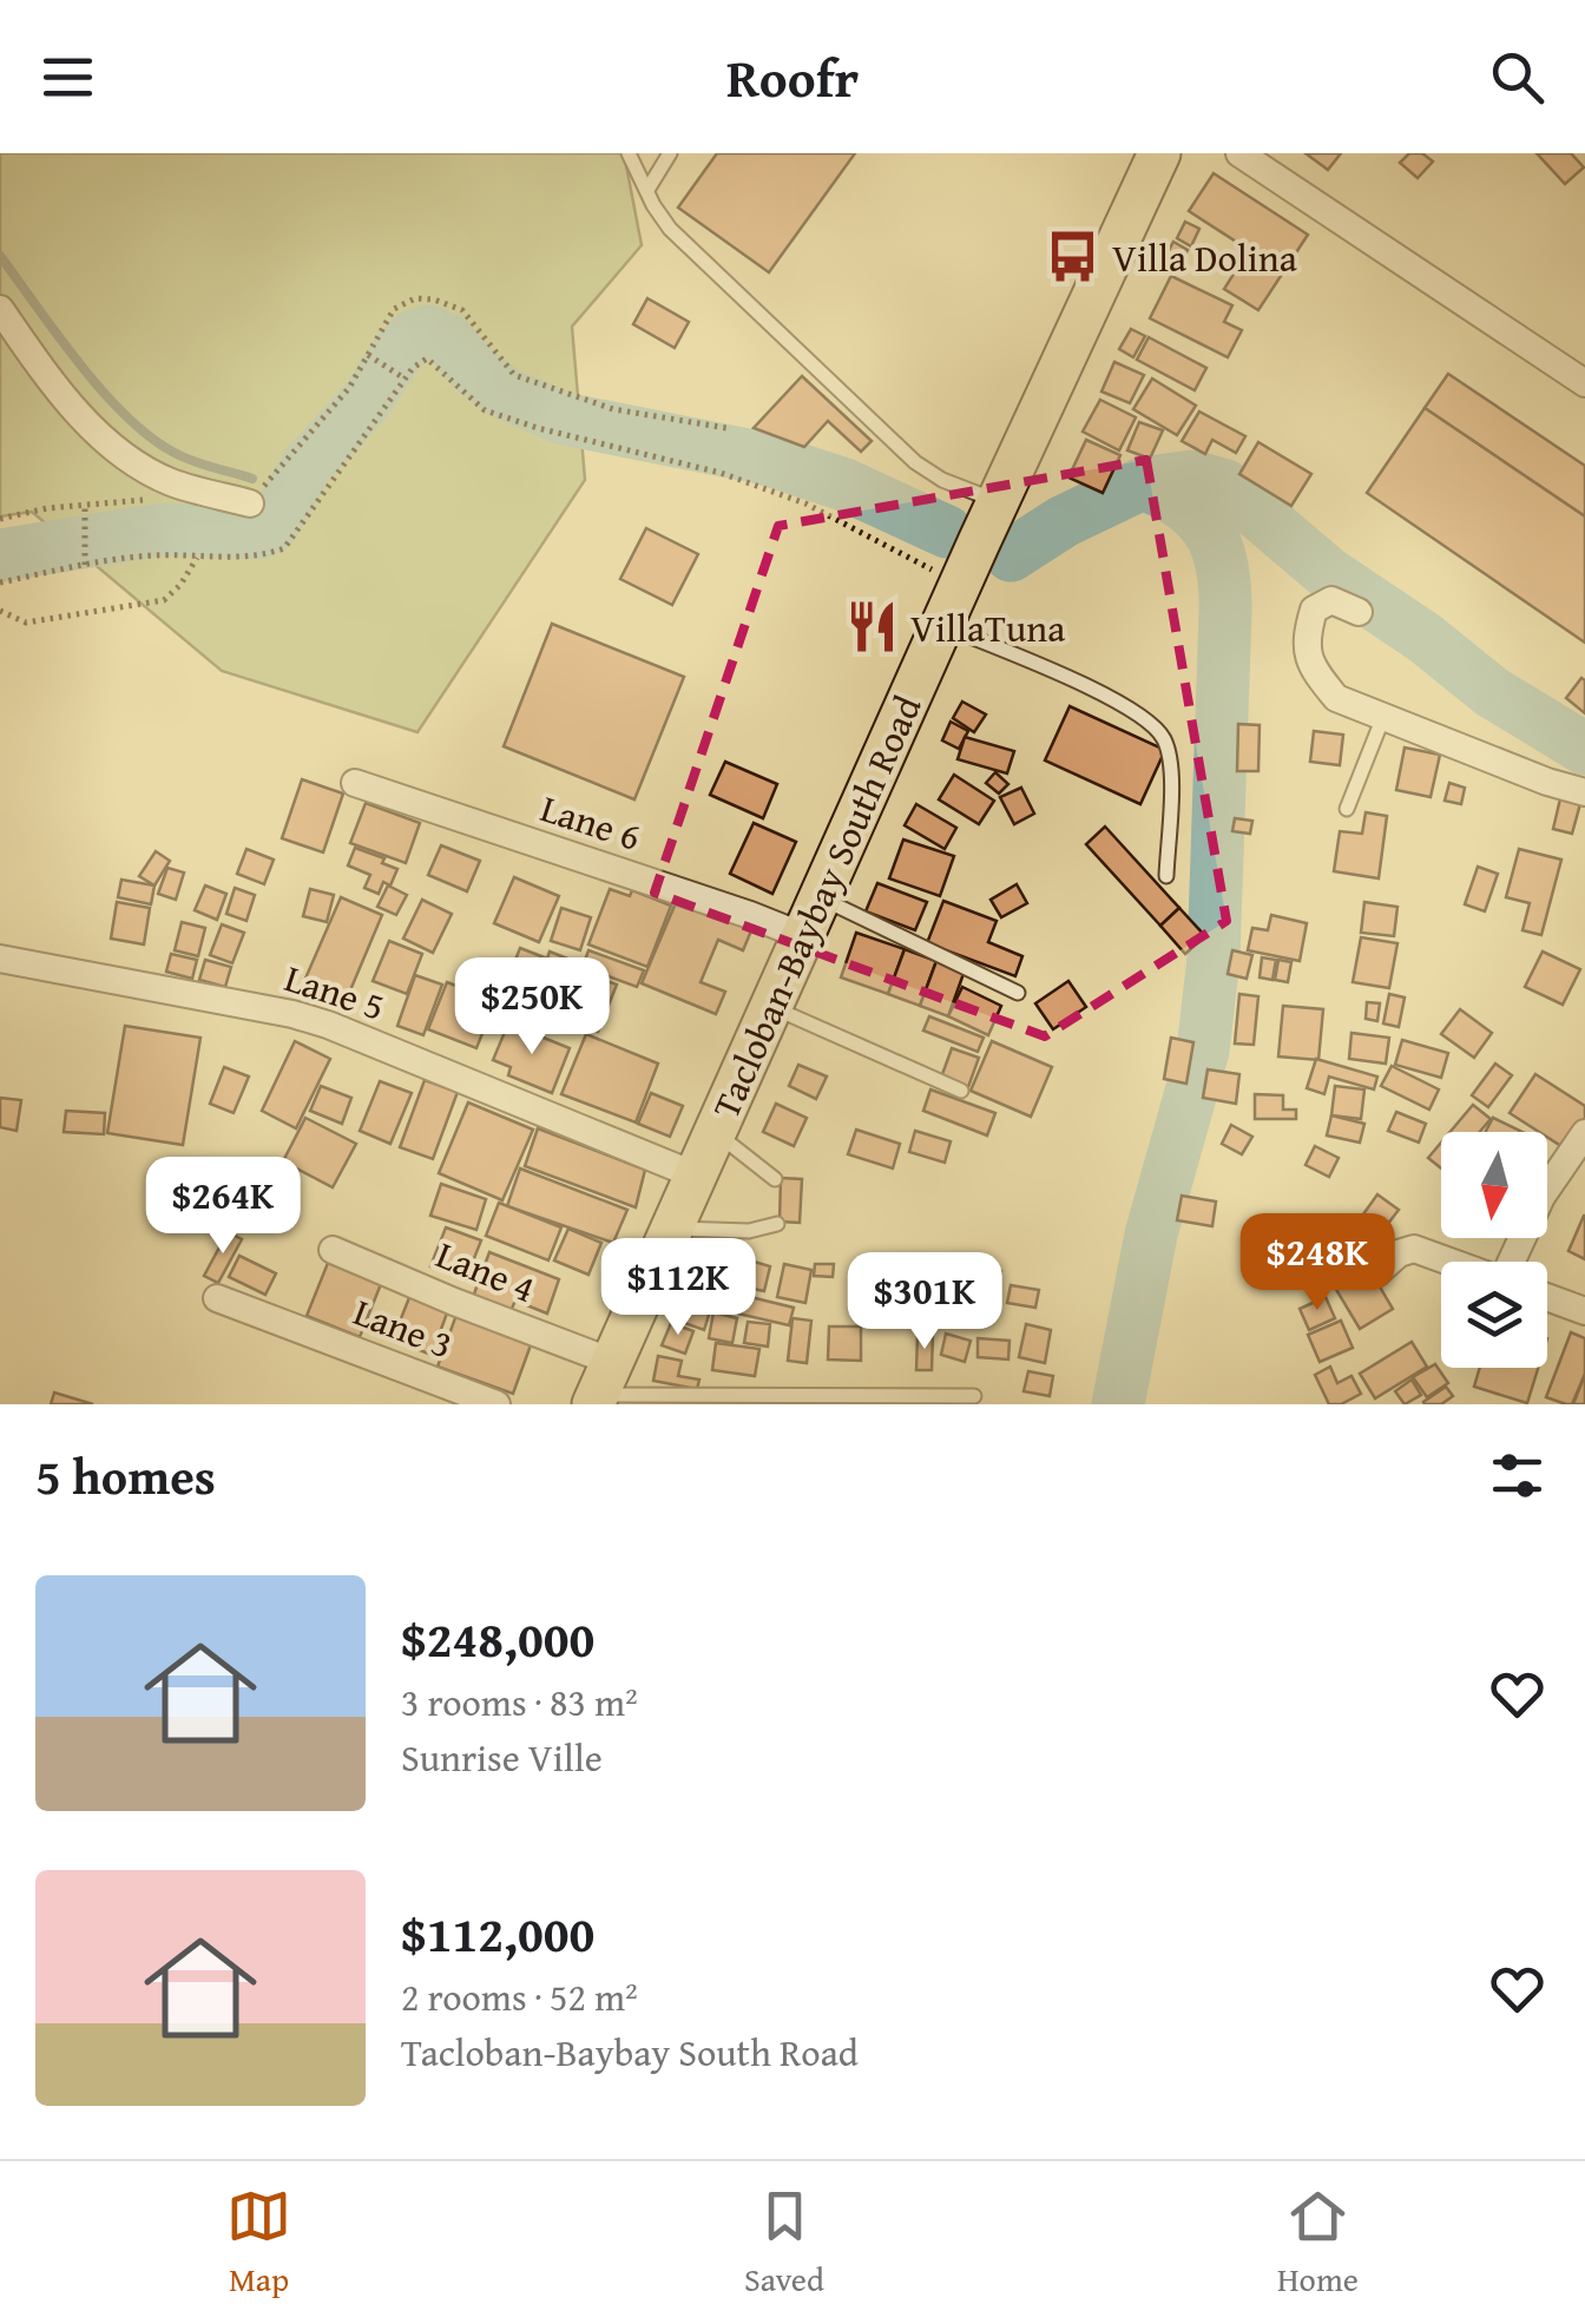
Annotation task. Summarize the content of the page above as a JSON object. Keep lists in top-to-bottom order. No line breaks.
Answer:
{"streets":{"main road":["Tacloban-Baybay South Road"],"street":["Lane 6","Lane 5","Lane 4","Lane 3"]},"crossings":[["Lane 6","Tacloban-Baybay South Road"],["Tacloban-Baybay South Road","Lane 5"],["Tacloban-Baybay South Road","Lane 4"]],"places":{"bus stop":["Villa Dolina"],"restaurant":["VillaTuna"]},"north":"bottom","page":{"header":"Roofr","price":["$250K","$264K","$248K","$112K","$301K"],"heading":"5 homes","list":[{"name":"$248,000","note":"3 rooms · 83 m² · Sunrise Ville"},{"name":"$112,000","note":"2 rooms · 52 m² · Tacloban-Baybay South Road"}],"tabs":["Map","Saved","Home"]}}
